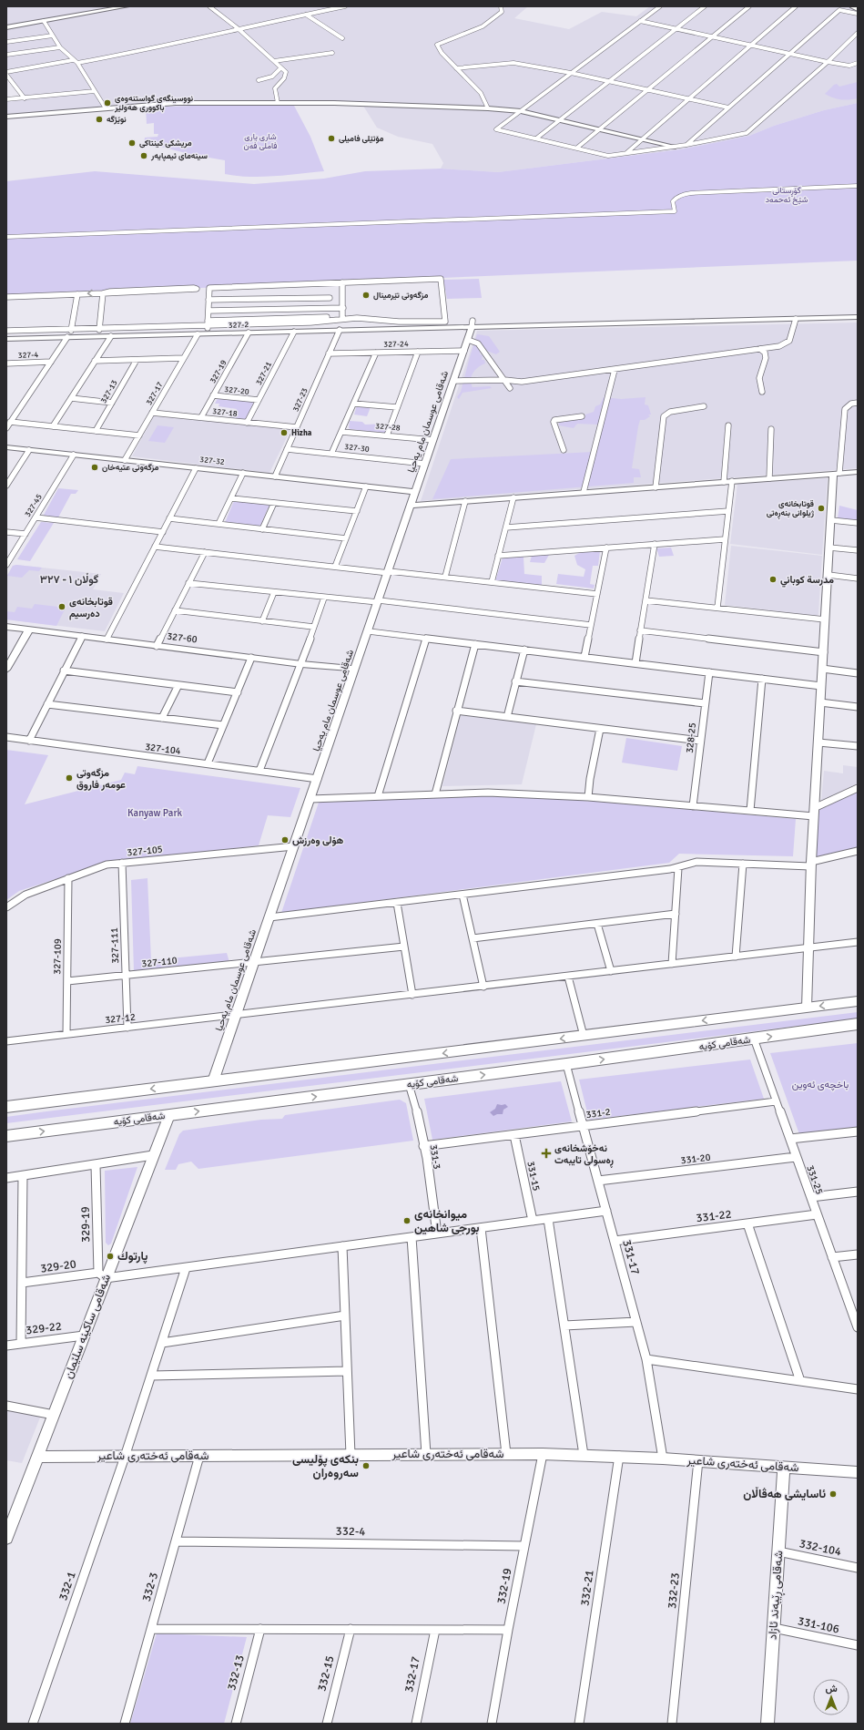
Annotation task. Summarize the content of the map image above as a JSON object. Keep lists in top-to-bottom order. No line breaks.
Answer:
{"streets":{"highway":["شەقامی کۆیە"],"street":["327-2","327-24","327-4","327-19","327-21","327-20","327-13","327-17","327-23","327-18","شەقامی عوسمان مام یەحیا","327-28","327-30","327-32","327-45","327-60","328-25","327-104","327-105","327-111","327-109","327-110","327-12","331-2","331-3","331-20","331-15","331-25","331-22","329-19","331-17","329-20","شەقامی ساکینە سلێمان","329-22","شەقامی ئەختەری شاعیر","332-4","332-104","332-1","332-19","332-3","332-21","332-23","شەقامی ڕێبەند ئازاد","331-106","332-13","332-15","332-17"]},"crossings":[["327-2","327-19"],["327-2","327-21"],["327-2","327-17"],["327-2","327-23"],["327-2","شەقامی عوسمان مام یەحیا"],["327-24","327-23"],["327-24","شەقامی عوسمان مام یەحیا"],["327-19","327-20"],["327-19","327-18"],["327-21","327-20"],["327-21","327-18"],["327-17","327-18"],["327-17","327-32"],["327-23","327-18"],["327-23","327-30"],["327-23","327-32"],["شەقامی عوسمان مام یەحیا","327-28"],["شەقامی عوسمان مام یەحیا","327-30"],["شەقامی عوسمان مام یەحیا","327-32"],["شەقامی عوسمان مام یەحیا","327-60"],["شەقامی عوسمان مام یەحیا","327-104"],["شەقامی عوسمان مام یەحیا","327-105"],["شەقامی عوسمان مام یەحیا","327-110"],["شەقامی عوسمان مام یەحیا","327-12"],["327-32","327-45"],["327-105","327-111"],["327-105","327-109"],["327-111","327-110"],["327-111","327-12"],["327-109","327-110"],["327-109","327-12"],["شەقامی کۆیە","331-3"],["شەقامی کۆیە","331-25"],["شەقامی کۆیە","331-17"],["شەقامی کۆیە","شەقامی ساکینە سلێمان"],["331-2","331-3"],["331-2","331-15"],["331-2","331-25"],["331-2","331-17"],["331-3","329-20"],["331-20","331-25"],["331-20","331-17"],["331-15","329-20"],["331-25","331-22"],["331-22","331-17"],["329-19","329-20"],["329-19","شەقامی ساکینە سلێمان"],["331-17","329-20"],["331-17","شەقامی ئەختەری شاعیر"],["329-20","شەقامی ساکینە سلێمان"],["329-20","332-1"],["شەقامی ساکینە سلێمان","329-22"],["شەقامی ساکینە سلێمان","شەقامی ئەختەری شاعیر"],["شەقامی ئەختەری شاعیر","332-1"],["شەقامی ئەختەری شاعیر","332-19"],["شەقامی ئەختەری شاعیر","332-3"],["شەقامی ئەختەری شاعیر","332-21"],["شەقامی ئەختەری شاعیر","332-23"],["شەقامی ئەختەری شاعیر","شەقامی ڕێبەند ئازاد"],["332-4","332-19"],["332-4","332-3"],["332-104","شەقامی ڕێبەند ئازاد"],["شەقامی ڕێبەند ئازاد","331-106"]],"districts":["گوڵان ١ - ٣٢٧"],"parks":["شاری یاری فاملی فەن","گۆڕستانی شێخ ئەحمەد","Kanyaw Park","باخچەی ئەوین"],"places":{"other":["نووسینگەی گواستنەوەی باکووری هەولێر","نوێژگە","مۆتێلی فامیلی","مریشکی کینتاکی","سینەمای ئیمپایەر","مزگەوتی تێرمینال","Hizha","مزگەوتی عتیەخان","قوتابخانەی ژیلوانی بنەڕەتی","مدرسة كوباني","قوتابخانەی دەرسیم","مزگەوتی عومەر فاروق","هۆلی وەرزش","میوانخانەی بورجی شاهین","پارتوك","بنکەی پۆلیسی سەروەران","ئاسایشی هەڤاڵان"],"health":["نەخۆشخانەی ڕەسولی تایبەت"]},"north":"top"}
